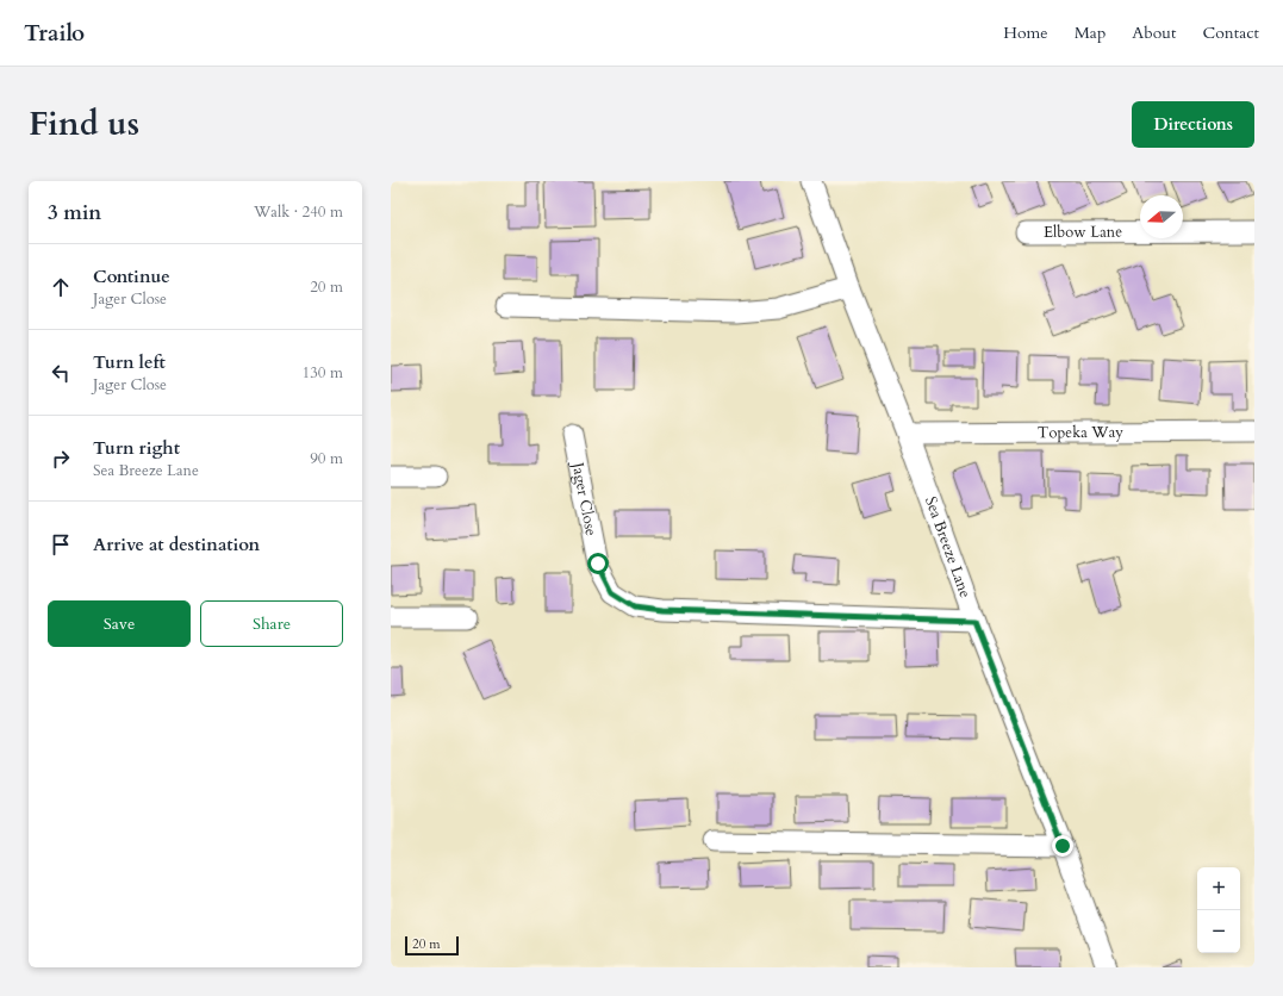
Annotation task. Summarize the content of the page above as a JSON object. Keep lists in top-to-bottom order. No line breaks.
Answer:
{"streets":{"street":["Elbow Lane","Topeka Way","Jager Close","Sea Breeze Lane"]},"crossings":[["Topeka Way","Sea Breeze Lane"],["Jager Close","Sea Breeze Lane"]],"scale_bar":"20 m","north":"left","page":{"header":"Trailo","nav":["Home","Map","About","Contact"],"title":"Find us","buttons":["Directions",["Save","Share"]],"heading":["3 min","Walk · 240 m"],"list":[["Continue","Jager Close","20 m"],["Turn left","Jager Close","130 m"],["Turn right","Sea Breeze Lane","90 m"],"Arrive at destination"],"map_buttons":["+","−"],"scale":"20 m"}}
